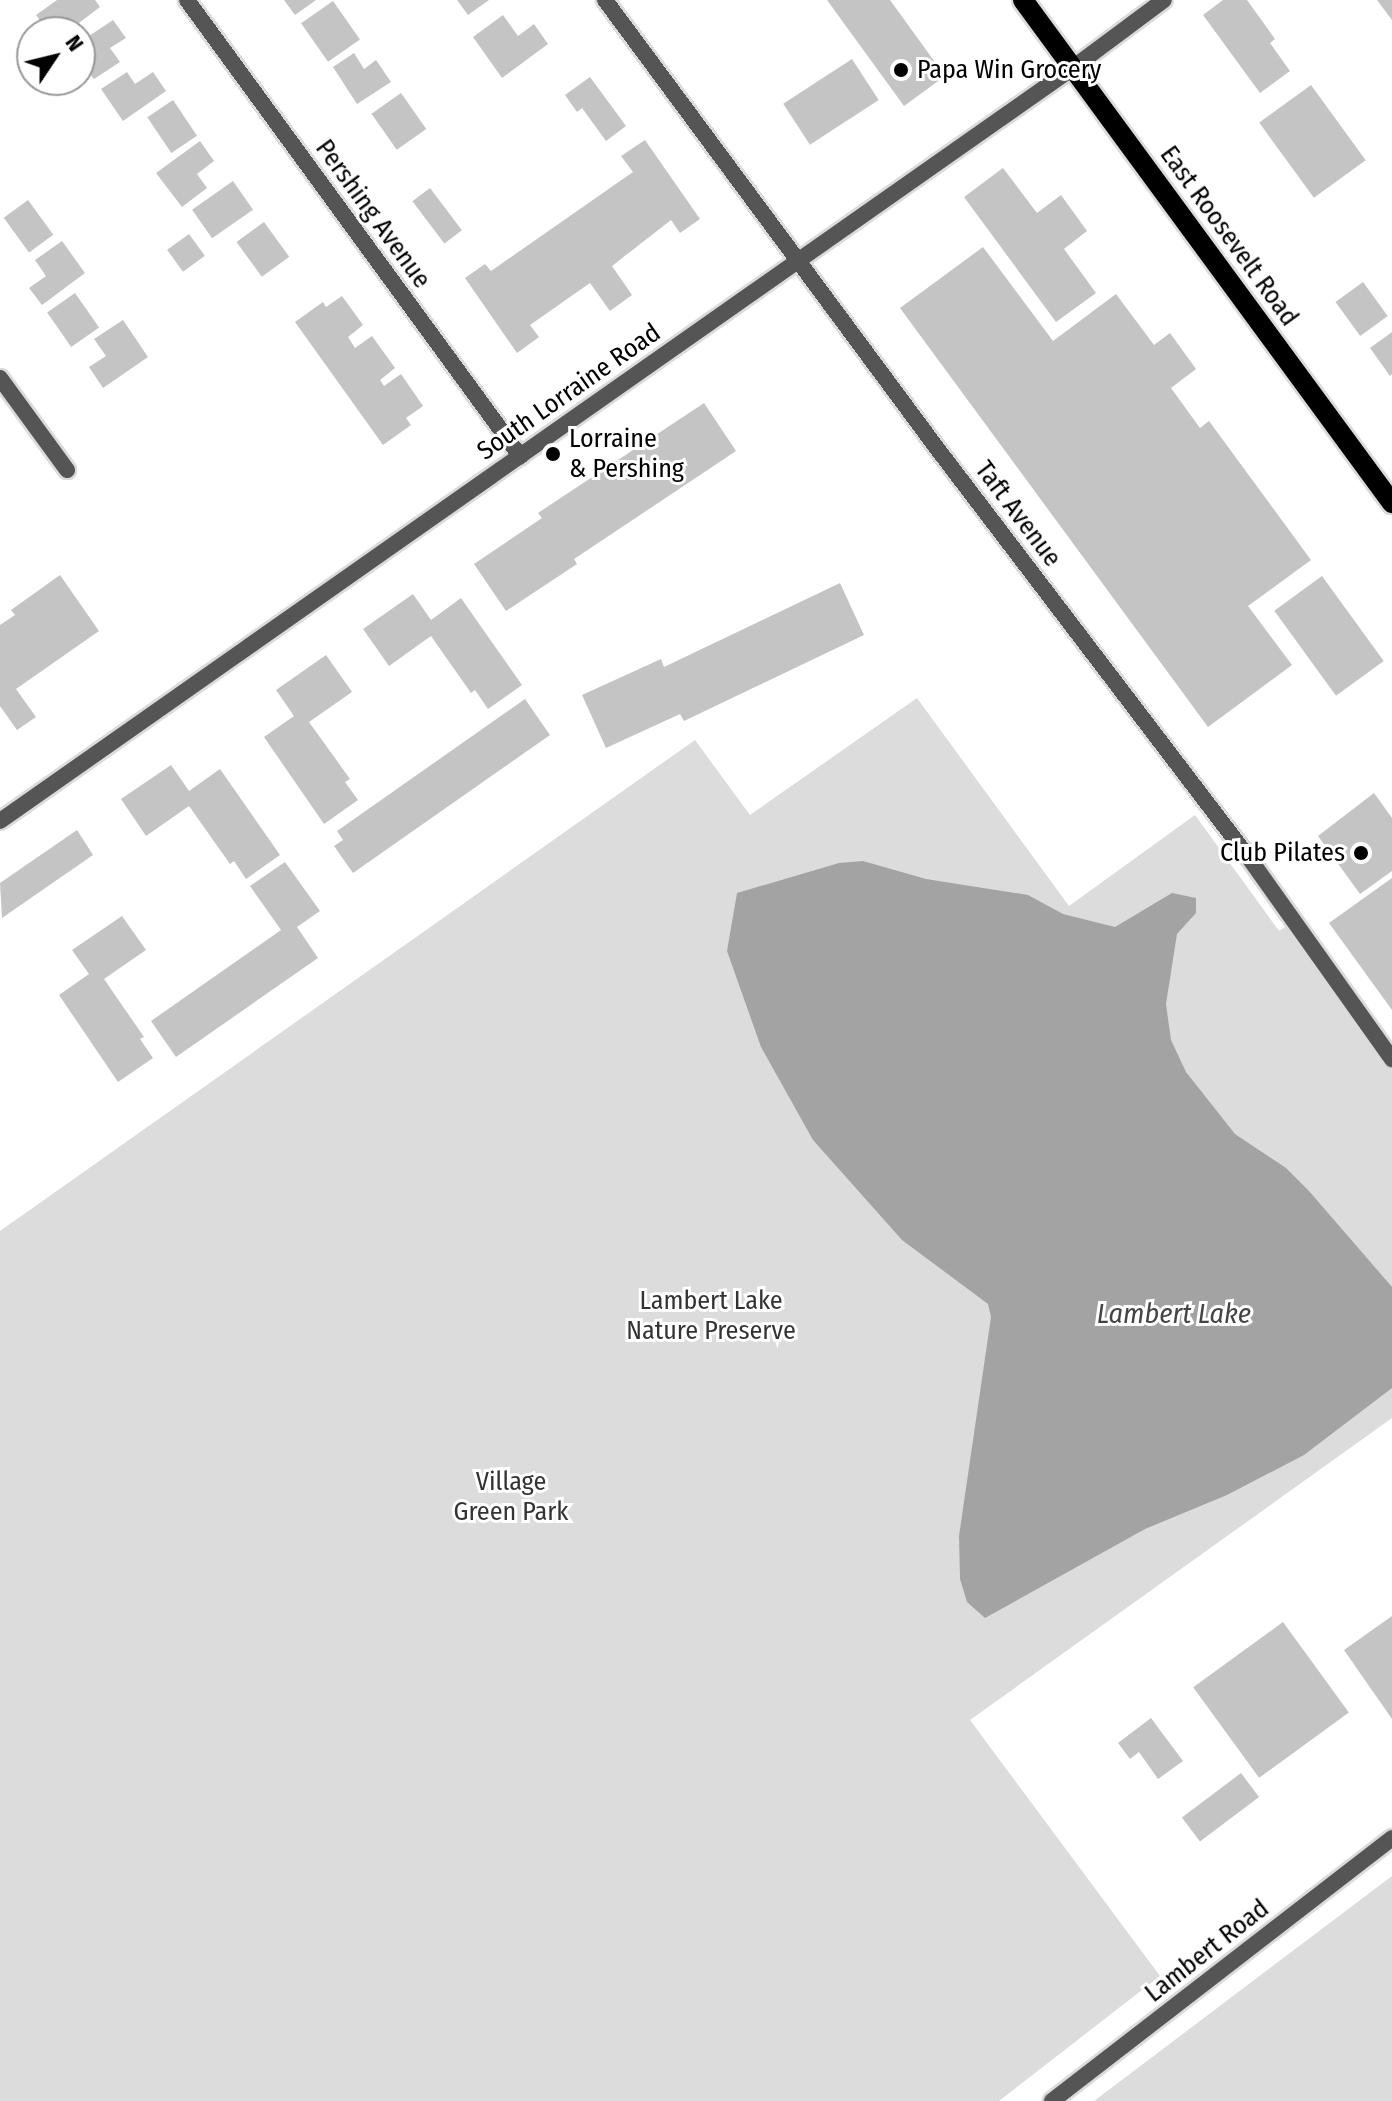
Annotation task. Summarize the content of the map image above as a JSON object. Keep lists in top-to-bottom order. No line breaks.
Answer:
{"streets":{"main road":["East Roosevelt Road"],"street":["Pershing Avenue","South Lorraine Road","Taft Avenue","Lambert Road"]},"crossings":[["Pershing Avenue","South Lorraine Road"],["East Roosevelt Road","South Lorraine Road"],["South Lorraine Road","Taft Avenue"]],"water":["Lambert Lake"],"parks":["Lambert Lake Nature Preserve","Village Green Park"],"places":["Papa Win Grocery","Lorraine & Pershing","Club Pilates"],"north":"top right"}
